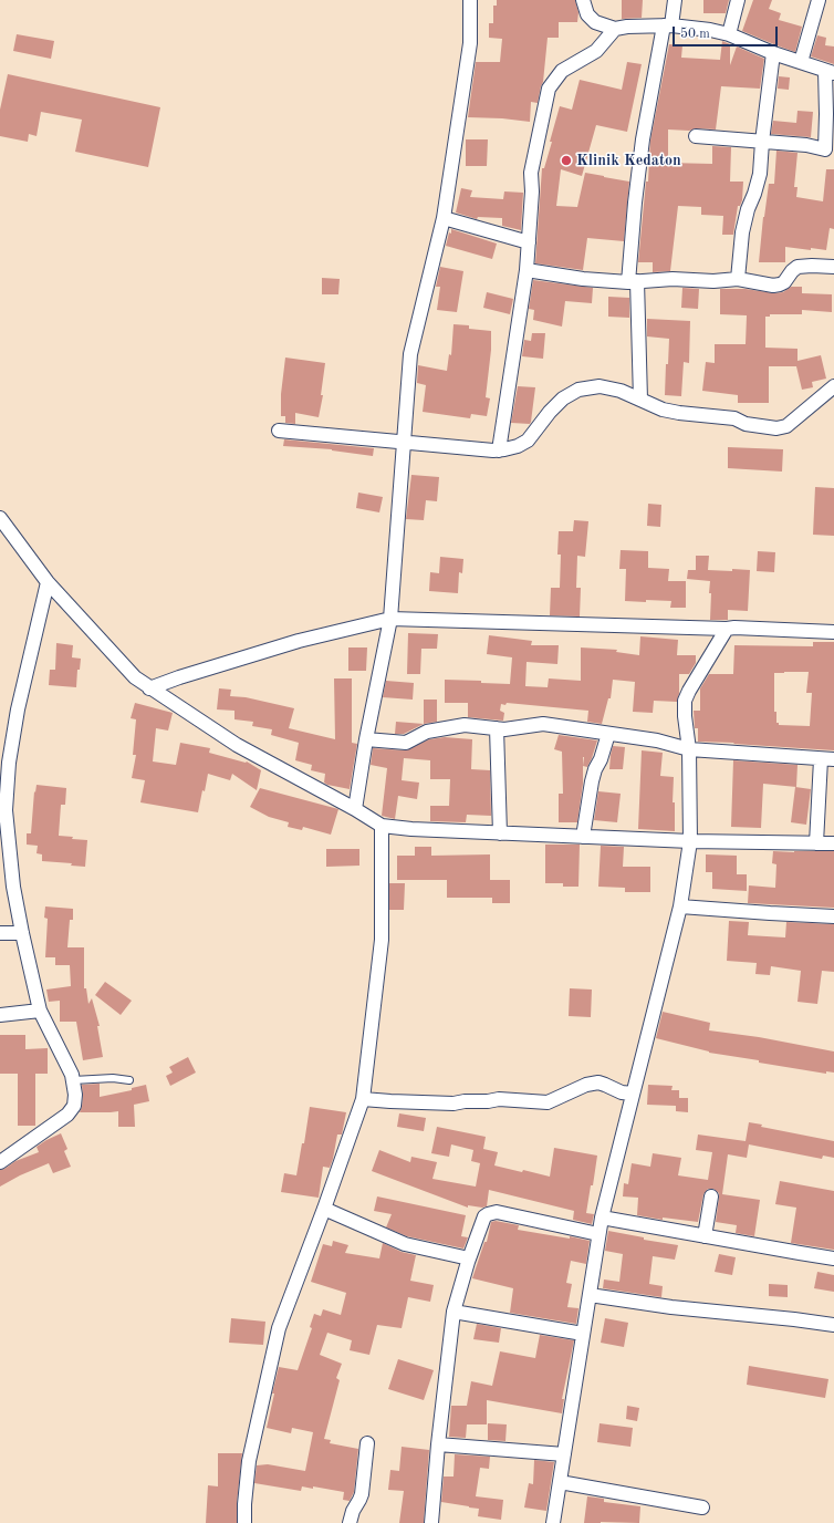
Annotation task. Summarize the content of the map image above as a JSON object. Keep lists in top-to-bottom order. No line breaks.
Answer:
{"places":["Klinik Kedaton"],"scale_bar":"50 m"}
